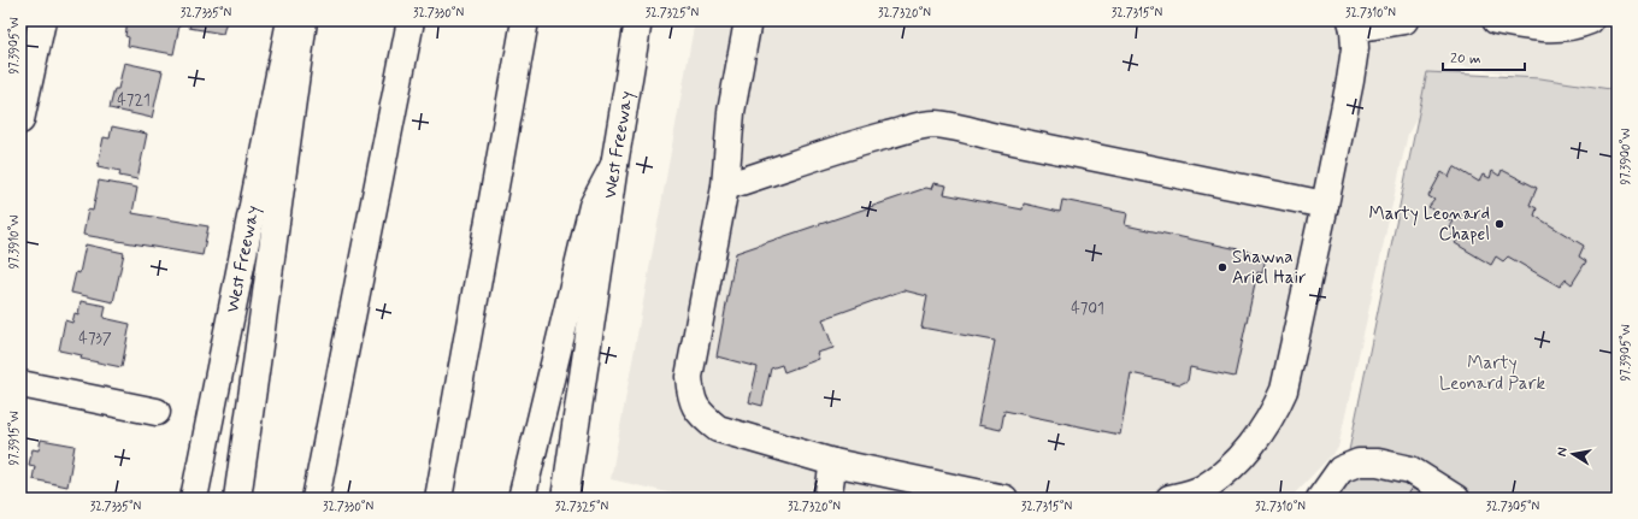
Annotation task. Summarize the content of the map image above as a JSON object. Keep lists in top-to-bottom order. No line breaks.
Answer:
{"streets":{"main road":["West Freeway"]},"parks":["Marty Leonard Park"],"places":["Marty Leonard Chapel","Shawna Ariel Hair"],"house_numbers":["4721","4701","4737"],"scale_bar":"20 m","north":"left","coordinates":["32.7335°N","32.7330°N","32.7325°N","32.7320°N","32.7315°N","32.7310°N","97.3905°W","97.3900°W","97.3910°W","97.3915°W","32.7305°N"]}
